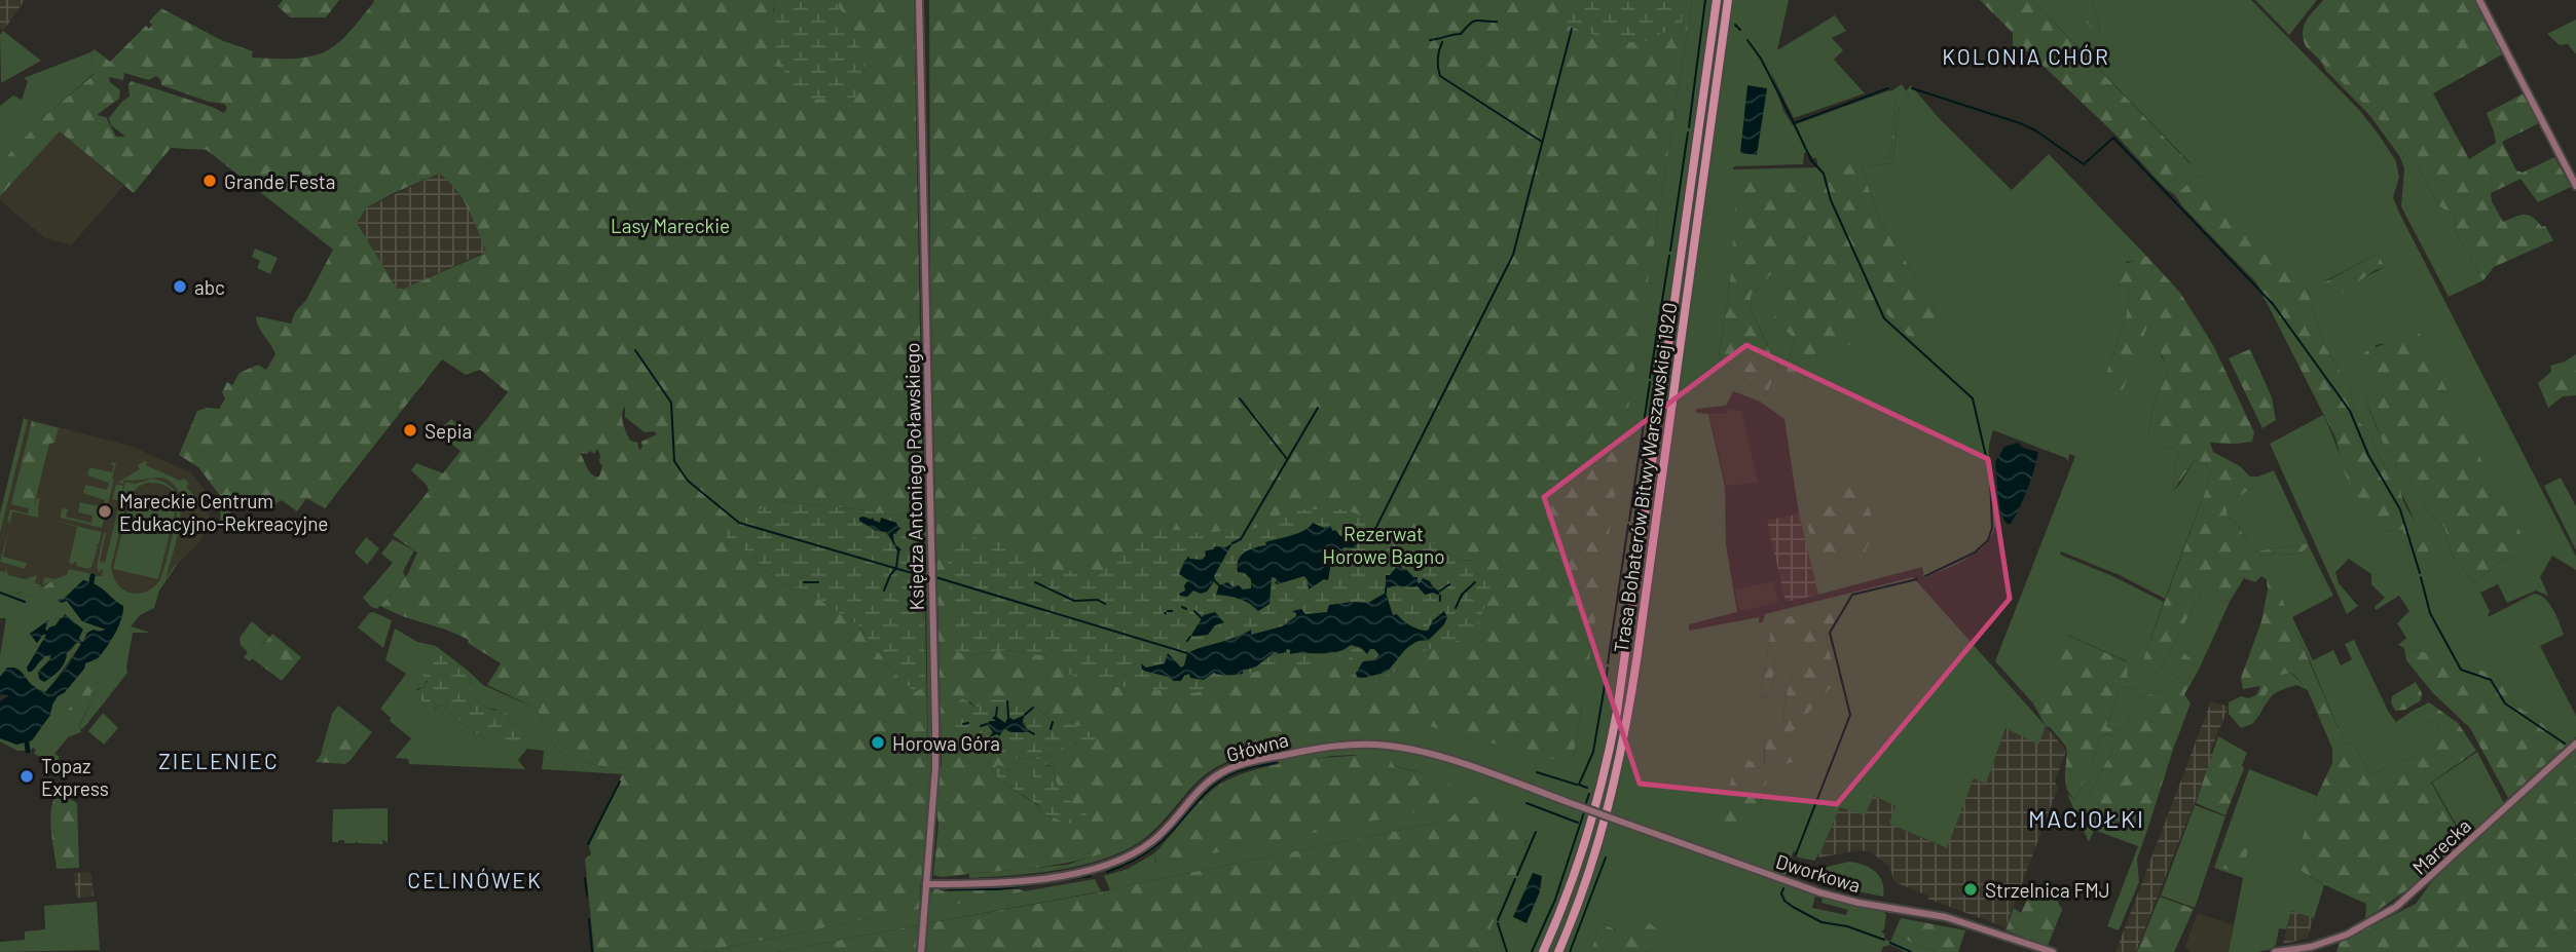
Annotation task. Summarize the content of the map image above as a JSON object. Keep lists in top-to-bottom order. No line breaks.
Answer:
{"streets":{"highway":["Trasa Bohaterów Bitwy Warszawskiej 1920"],"street":["Księdza Antoniego Poławskiego","Główna","Marecka","Dworkowa"]},"crossings":[["Księdza Antoniego Poławskiego","Główna"],["Główna","Dworkowa"]],"districts":["KOLONIA CHÓR","ZIELENIEC","MACIOŁKI","CELINÓWEK"],"parks":["Lasy Mareckie","Rezerwat Horowe Bagno"],"places":["Grande Festa","abc","Sepia","Mareckie Centrum Edukacyjno-Rekreacyjne","Horowa Góra","Topaz Express","Strzelnica FMJ"]}
